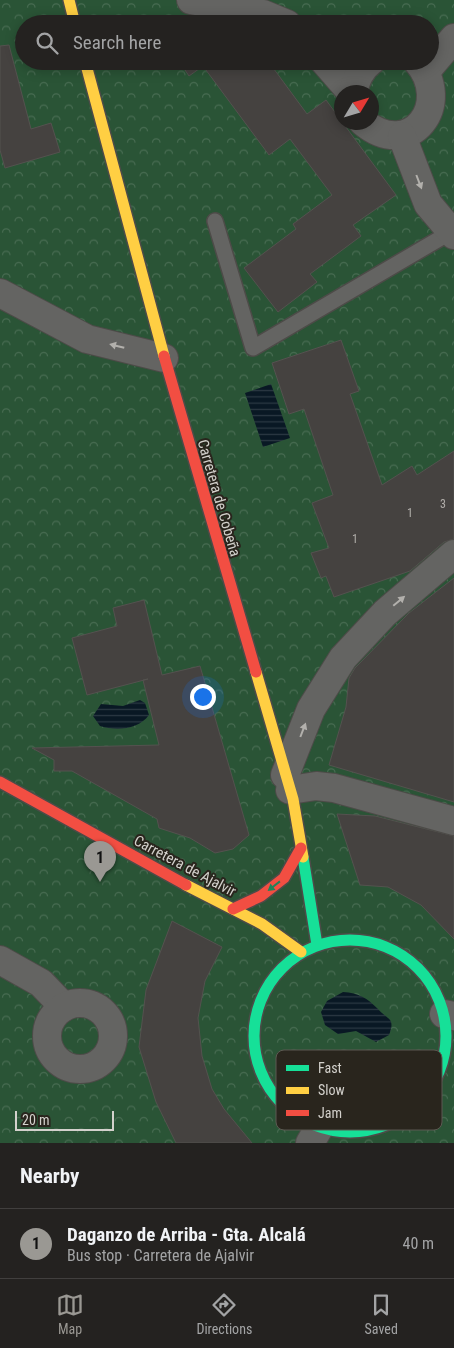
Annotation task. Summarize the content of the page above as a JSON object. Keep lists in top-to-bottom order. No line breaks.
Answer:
{"streets":{"street":["Carretera de Cobeña","Carretera de Ajalvir"]},"house_numbers":["3","1","1"],"legend":["Fast","Slow","Jam"],"scale_bar":"20 m","north":"top right","page":{"search":"Search here","pins":"1","scale":"20 m","heading":"Nearby","list":[{"mark":"1","name":"Daganzo de Arriba - Gta. Alcalá","note":"Bus stop · Carretera de Ajalvir","value":"40 m"}],"nav":["Map","Directions","Saved"]}}
